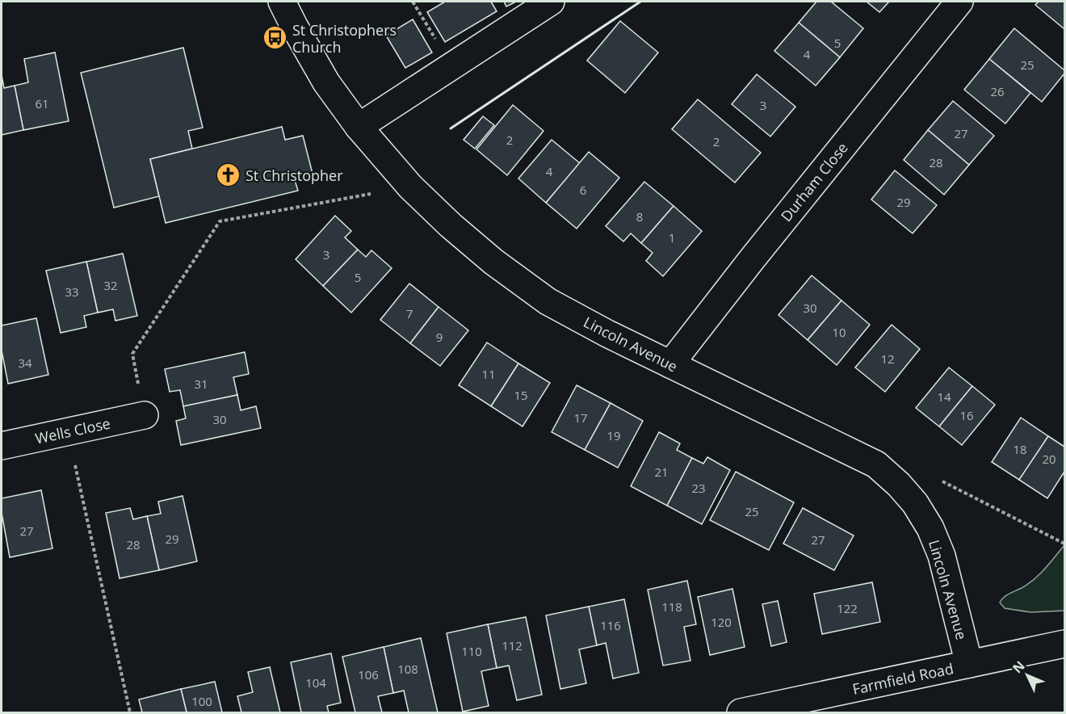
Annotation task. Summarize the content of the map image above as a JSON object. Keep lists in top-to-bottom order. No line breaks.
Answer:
{"streets":{"street":["Durham Close","Lincoln Avenue","Wells Close","Farmfield Road"]},"crossings":[["Durham Close","Lincoln Avenue"],["Lincoln Avenue","Farmfield Road"]],"places":{"bus stop":["St Christophers Church"],"church":["St Christopher"]},"house_numbers":["5","4","25","26","61","3","27","2","2","28","4","6","29","8","1","3","5","32","33","30","7","10","9","12","34","11","31","15","14","16","17","30","19","18","20","21","23","25","27","29","27","28","118","122","120","116","112","110","108","106","104","100"],"north":"top left"}
